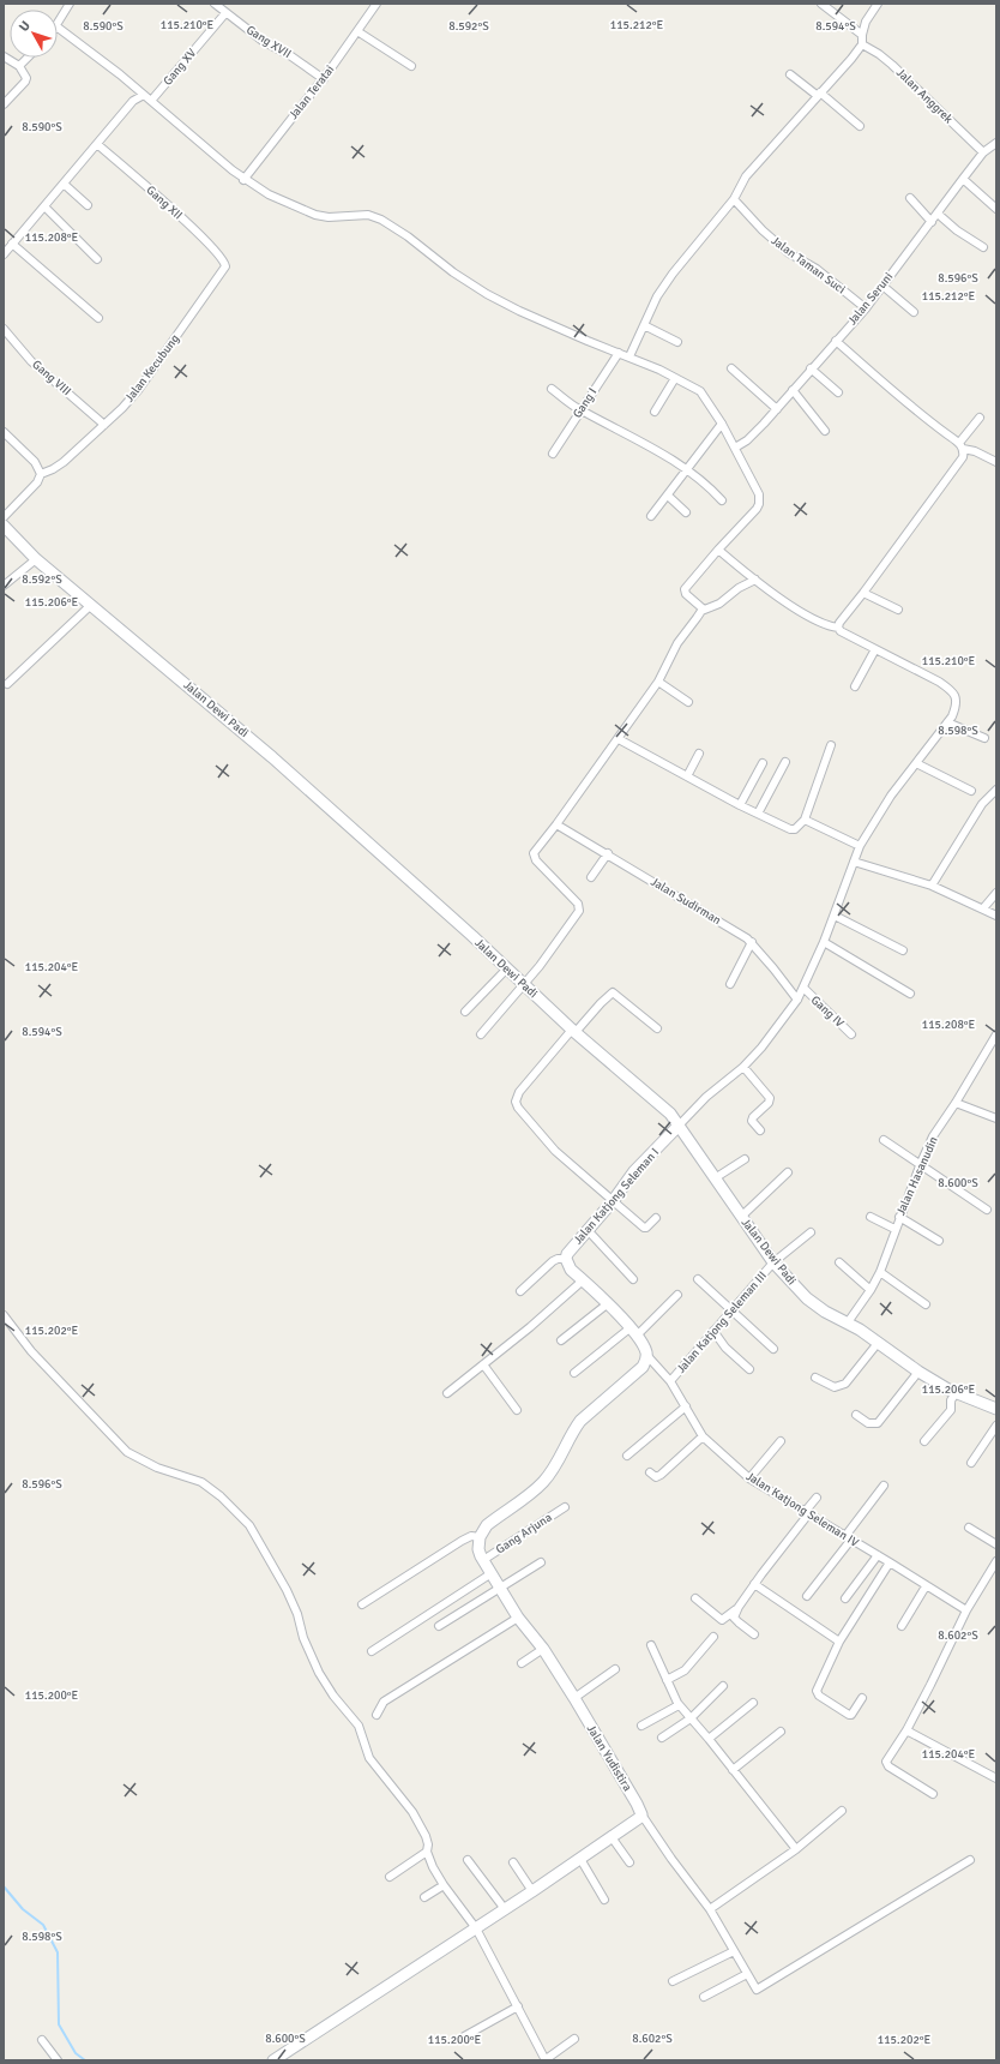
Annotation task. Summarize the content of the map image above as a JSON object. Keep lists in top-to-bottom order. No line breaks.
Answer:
{"streets":{"street":["Gang XVII","Gang XV","Jalan Teratai","Jalan Anggrek","Gang XII","Jalan Taman Suci","Jalan Seruni","Jalan Kecubung","Gang VIII","Gang I","Jalan Dewi Padi","Jalan Sudirman","Gang IV","Jalan Hasanudin","Jalan Katjong Seleman I","Jalan Katjong Seleman III","Jalan Katjong Seleman IV","Gang Arjuna","Jalan Yudistira"]},"crossings":[["Gang XVII","Gang XV"],["Gang XVII","Jalan Teratai"],["Jalan Anggrek","Jalan Seruni"],["Gang XII","Jalan Kecubung"],["Jalan Taman Suci","Jalan Seruni"],["Jalan Kecubung","Gang VIII"],["Jalan Dewi Padi","Jalan Hasanudin"],["Jalan Dewi Padi","Jalan Katjong Seleman I"],["Jalan Dewi Padi","Jalan Katjong Seleman III"],["Jalan Katjong Seleman III","Jalan Katjong Seleman IV"],["Gang Arjuna","Jalan Yudistira"]],"north":"top left","coordinates":["115.210°E","115.212°E","8.590°S","8.592°S","8.594°S","115.208°E","8.596°S","115.206°E","8.598°S","115.204°E","8.600°S","115.202°E","8.602°S","115.200°E"]}
